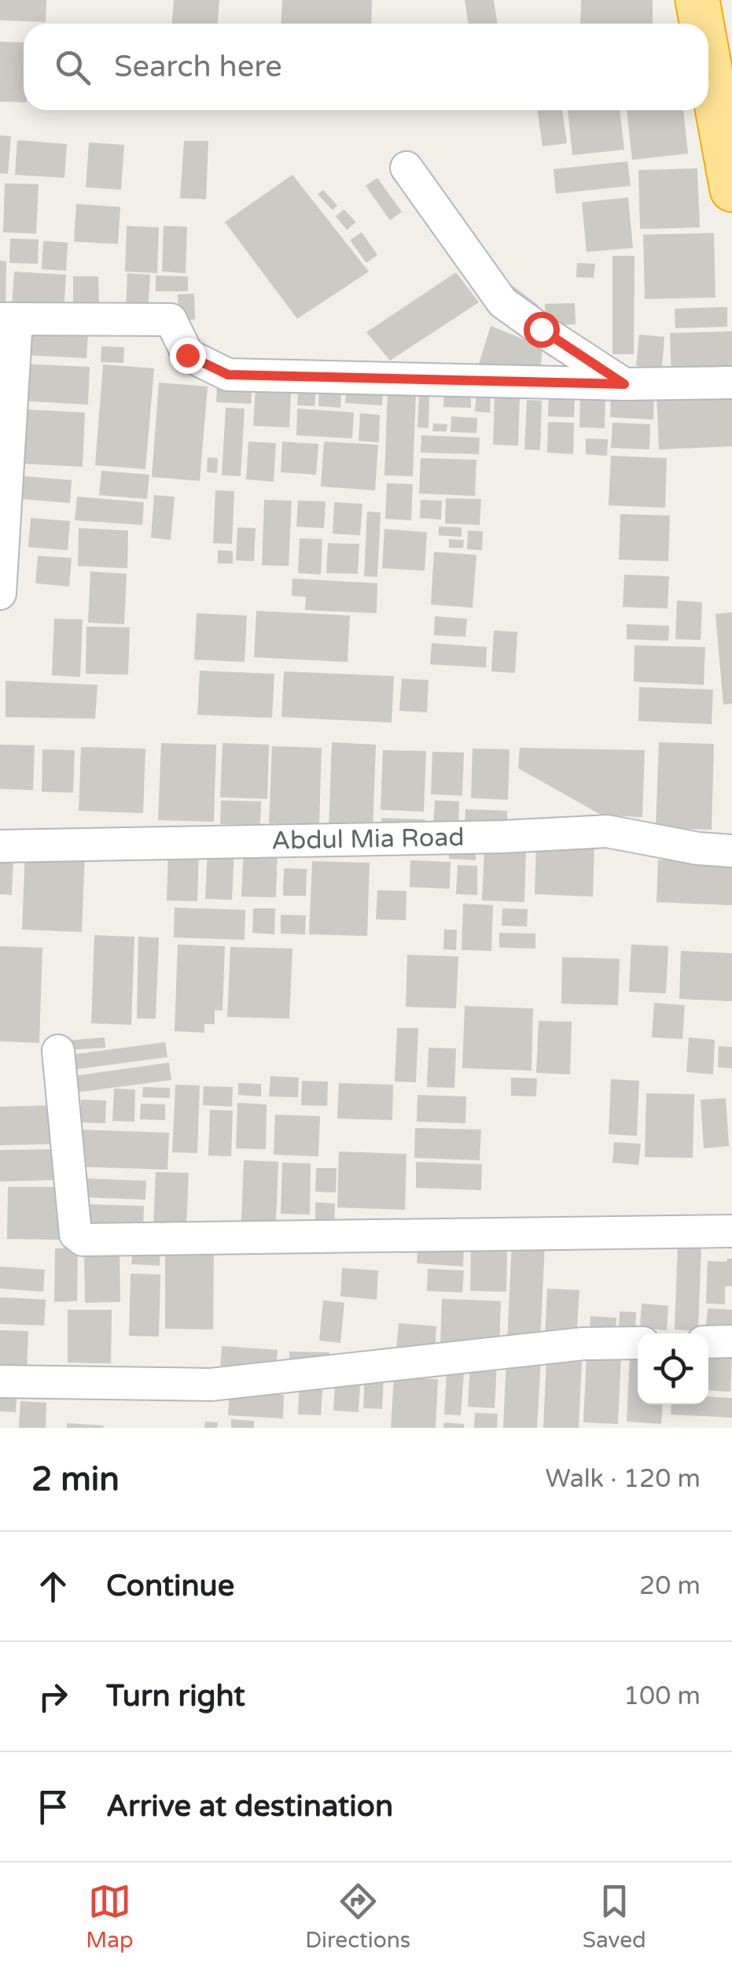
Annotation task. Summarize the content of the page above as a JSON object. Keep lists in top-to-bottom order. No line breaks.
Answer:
{"streets":{"street":["Abdul Mia Road"]},"page":{"search":"Search here","heading":["2 min","Walk · 120 m"],"list":[["Continue","20 m"],["Turn right","100 m"],"Arrive at destination"],"nav":["Map","Directions","Saved"]}}
